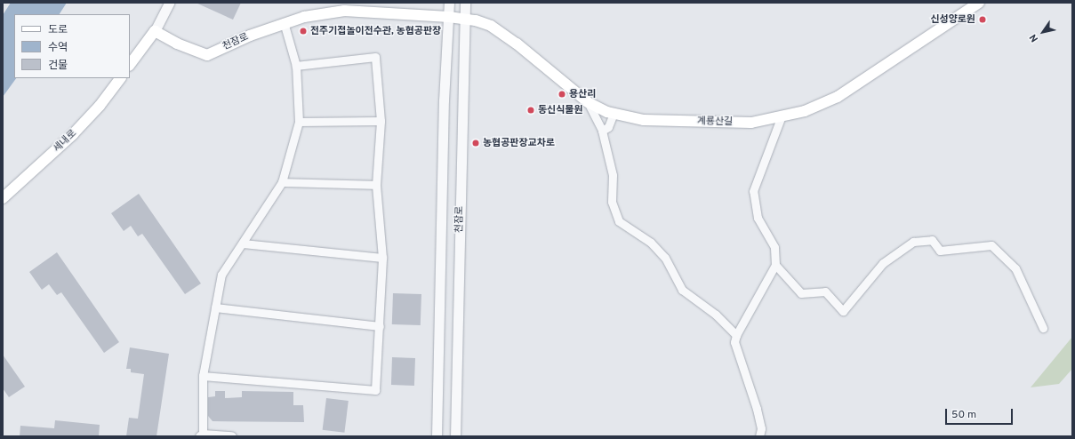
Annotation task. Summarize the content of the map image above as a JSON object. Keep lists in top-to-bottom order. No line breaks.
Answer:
{"streets":{"main road":["천잠로","계룡산길","세내로"]},"crossings":[["천잠로","계룡산길"]],"places":["신성양로원","전주기접놀이전수관, 농협공판장","용산리","동신식물원","농협공판장교차로"],"legend":["도로","수역","건물"],"scale_bar":"50 m","north":"bottom left"}
